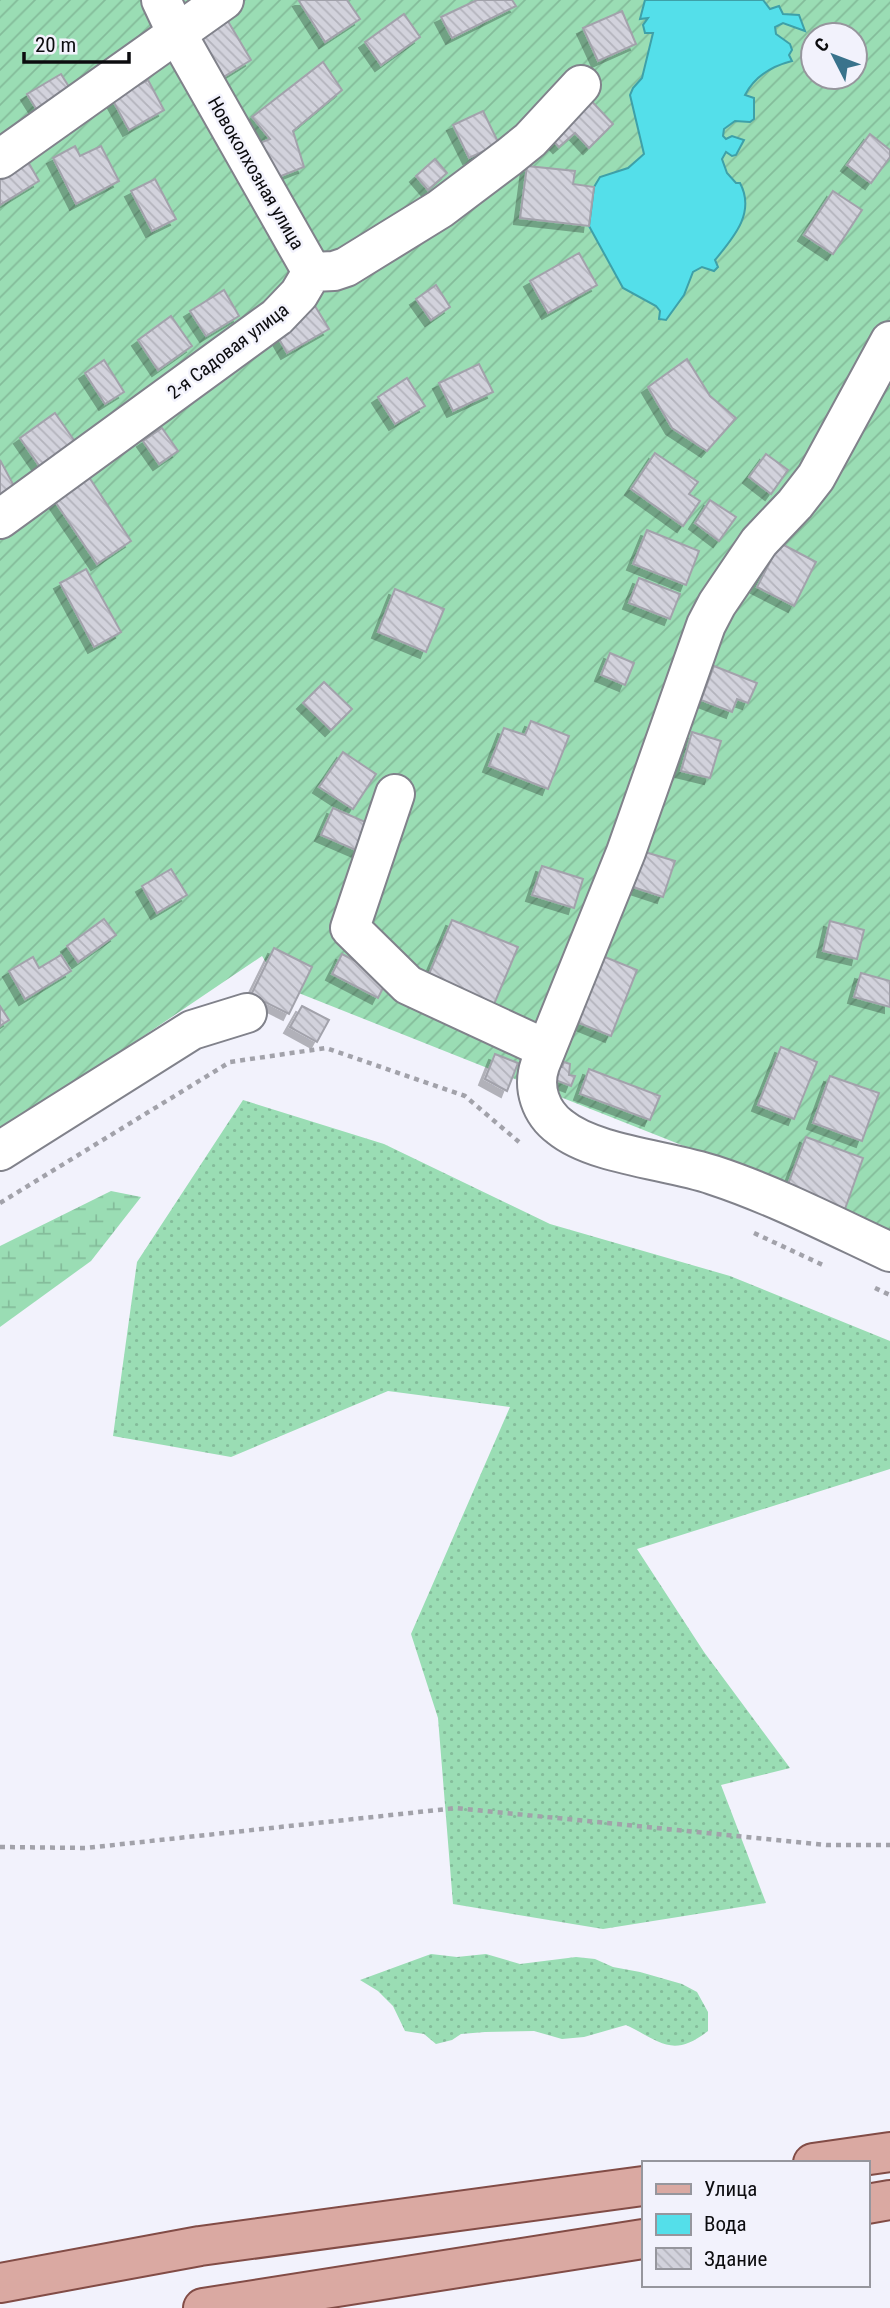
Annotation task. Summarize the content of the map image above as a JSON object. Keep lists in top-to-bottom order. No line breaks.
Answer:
{"streets":{"lane":["Новоколхозная улица","2-я Садовая улица"]},"crossings":[["Новоколхозная улица","2-я Садовая улица"]],"legend":["Улица","Вода","Здание"],"scale_bar":"20 m","north":"top left"}
